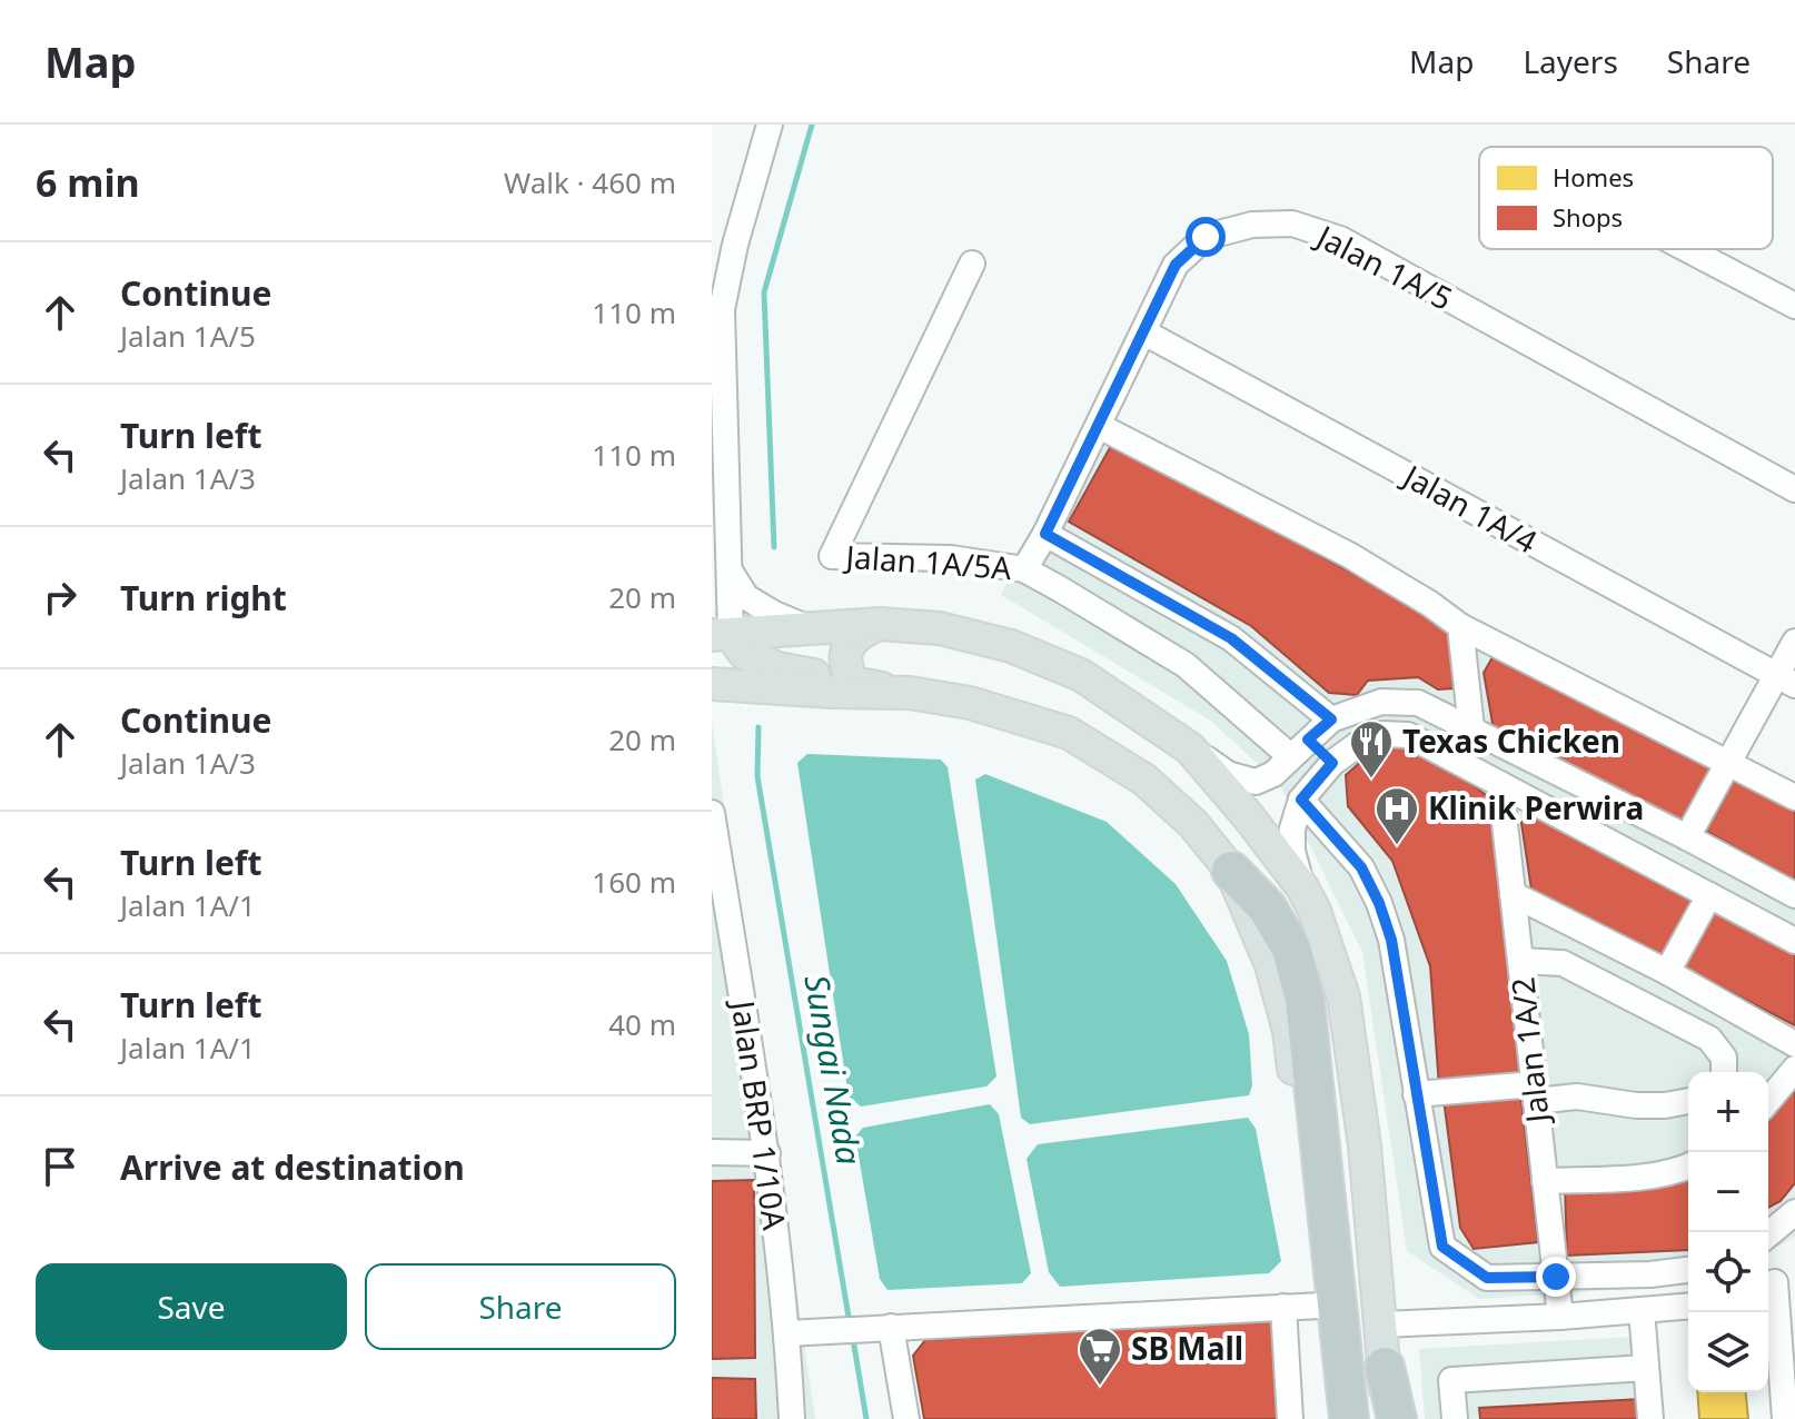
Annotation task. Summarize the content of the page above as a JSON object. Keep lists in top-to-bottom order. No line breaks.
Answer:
{"streets":{"street":["Jalan 1A/5","Jalan 1A/4","Jalan 1A/5A","Jalan 1A/2","Jalan BRP 1/10A"]},"crossings":[["Jalan 1A/5","Jalan 1A/4"],["Jalan 1A/5","Jalan 1A/5A"]],"water":["Sungai Nada"],"places":{"restaurant":["Texas Chicken"],"hospital":["Klinik Perwira"],"supermarket":["SB Mall"]},"legend":["Homes","Shops"],"page":{"header":"Map","nav":["Map","Layers","Share"],"heading":["6 min","Walk · 460 m"],"list":[["Continue","Jalan 1A/5","110 m"],["Turn left","Jalan 1A/3","110 m"],["Turn right","20 m"],["Continue","Jalan 1A/3","20 m"],["Turn left","Jalan 1A/1","160 m"],["Turn left","Jalan 1A/1","40 m"],"Arrive at destination"],"map_buttons":["+","−"],"buttons":["Save","Share"]}}
